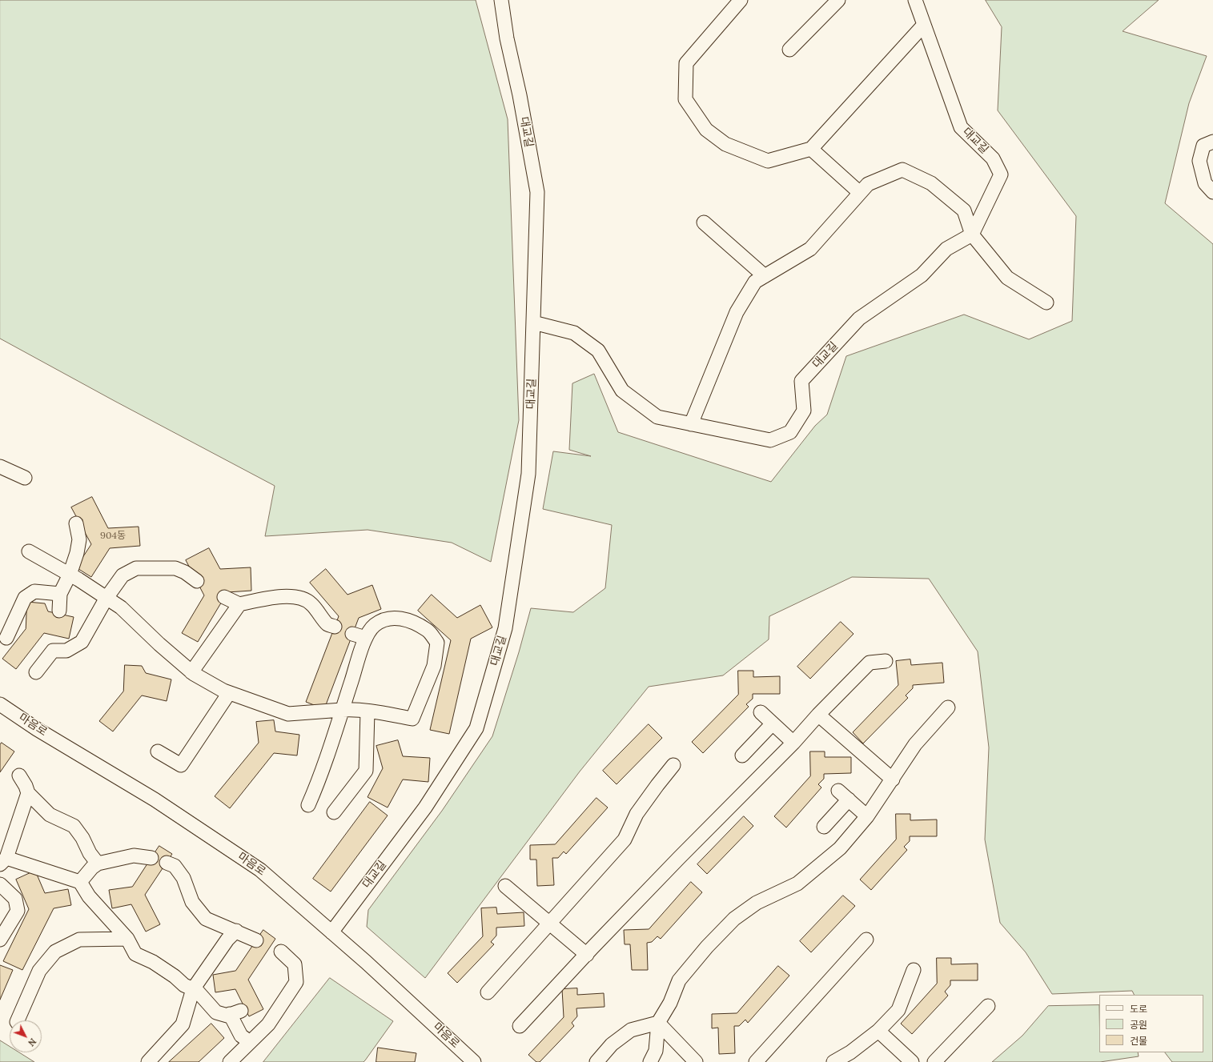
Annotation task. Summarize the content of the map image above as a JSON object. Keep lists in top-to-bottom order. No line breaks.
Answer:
{"streets":{"street":["대교길","마음로"]},"crossings":[["대교길","마음로"]],"house_numbers":["904동"],"legend":["도로","공원","건물"],"north":"bottom right"}
